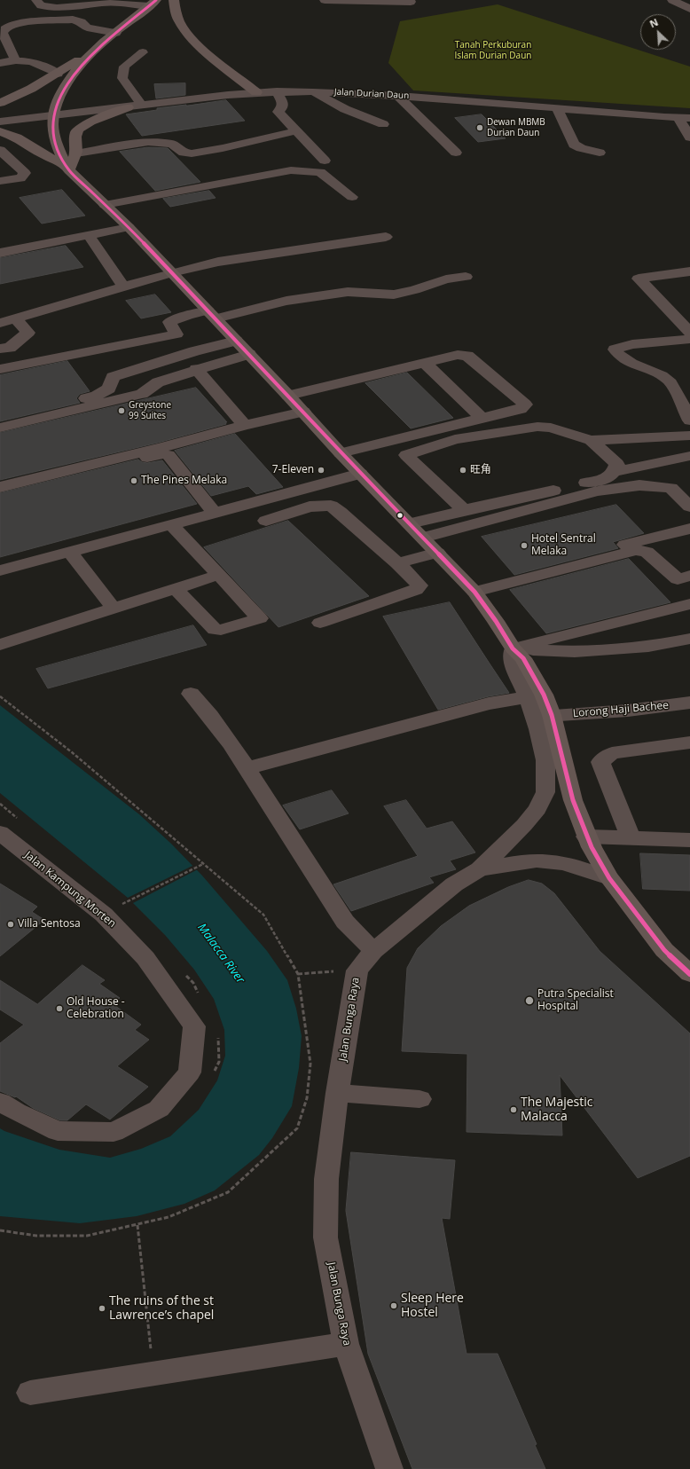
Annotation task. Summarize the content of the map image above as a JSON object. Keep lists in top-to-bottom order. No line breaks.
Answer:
{"streets":{"street":["Jalan Durian Daun","Lorong Haji Bachee","Jalan Kampung Morten","Jalan Bunga Raya"]},"crossings":[["Lorong Haji Bachee","Jalan Bunga Raya"]],"water":["Malacca River"],"parks":["Tanah Perkuburan Islam Durian Daun"],"places":["Dewan MBMB Durian Daun","Greystone 99 Suites","7-Eleven","旺角","The Pines Melaka","Hotel Sentral Melaka","Villa Sentosa","Putra Specialist Hospital","Old House - Celebration","The Majestic Malacca","Sleep Here Hostel","The ruins of the st Lawrence’s chapel"],"north":"top left"}
